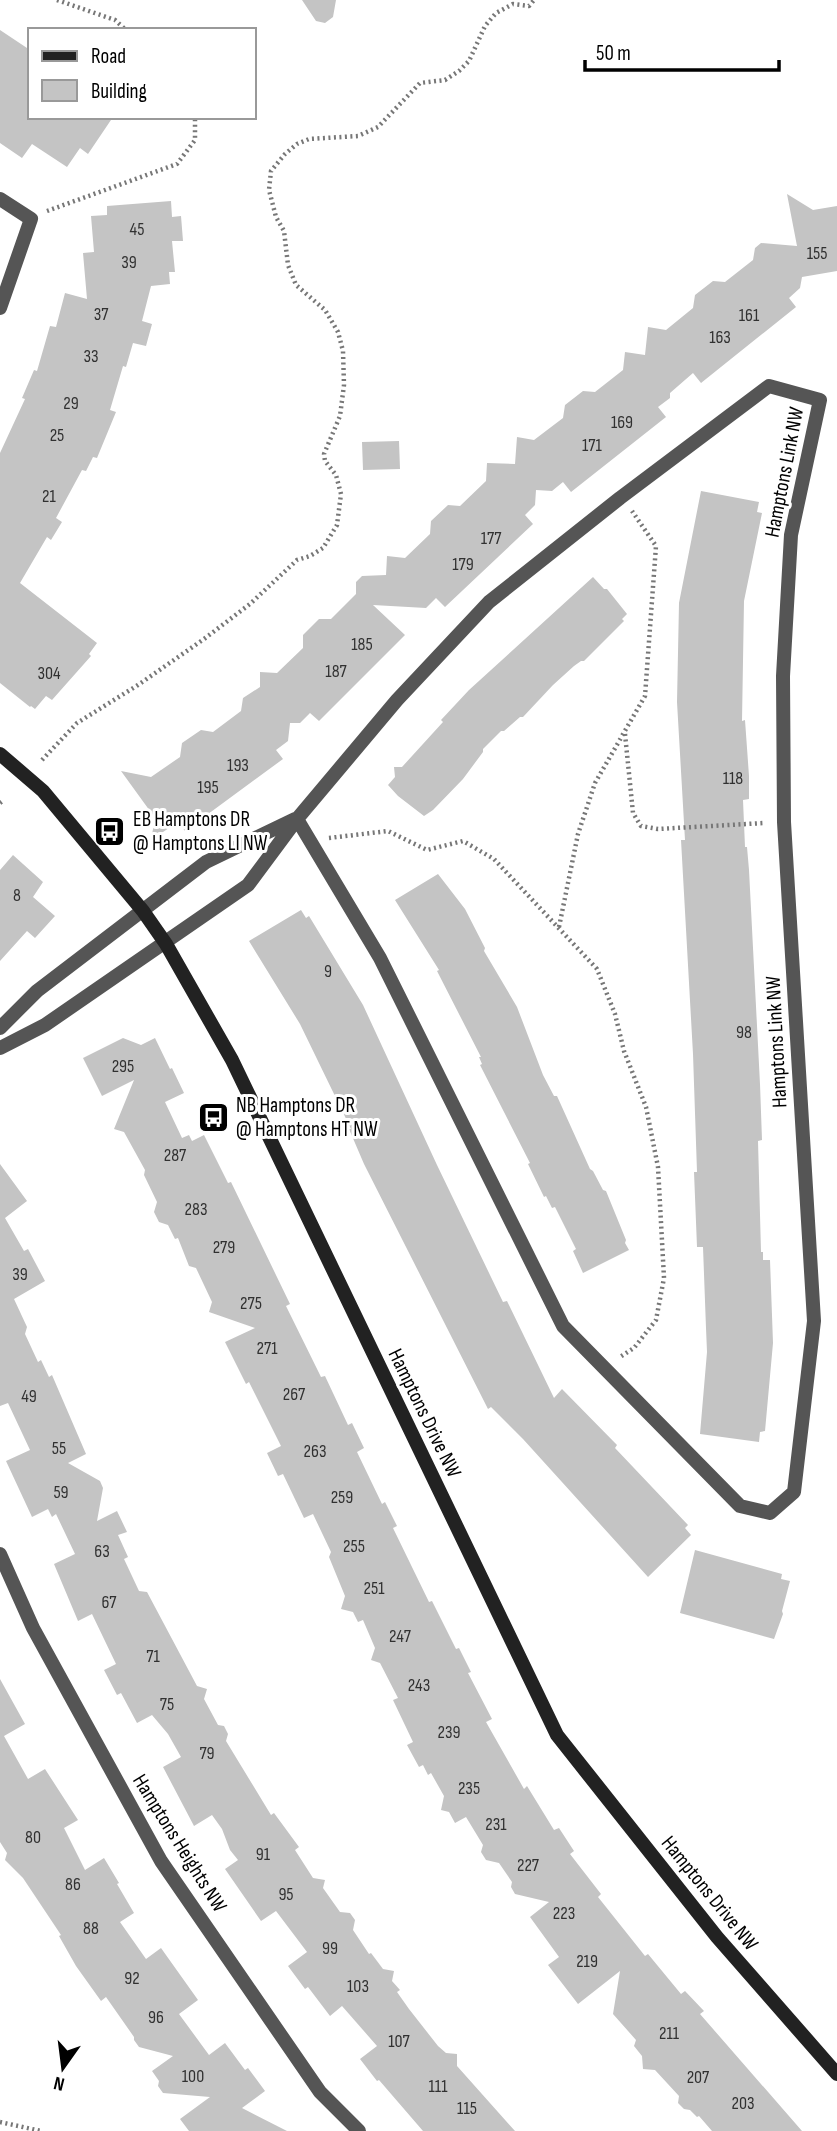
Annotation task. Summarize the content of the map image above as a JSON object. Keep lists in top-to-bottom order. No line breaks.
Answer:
{"streets":{"street":["Hamptons Link NW","Hamptons Drive NW","Hamptons Heights NW"]},"crossings":[["Hamptons Link NW","Hamptons Drive NW"]],"places":{"bus stop":["EB Hamptons DR @ Hamptons LI NW","NB Hamptons DR @ Hamptons HT NW"]},"house_numbers":["45","155","39","37","161","163","33","29","169","25","171","21","177","179","185","187","304","193","118","195","8","9","98","295","287","283","279","39","275","271","267","49","55","263","59","259","255","63","251","67","247","71","243","75","239","79","235","231","80","91","227","86","95","223","88","99","219","92","103","96","211","107","100","207","111","203","115"],"legend":["Road","Building"],"scale_bar":"50 m","north":"bottom"}
